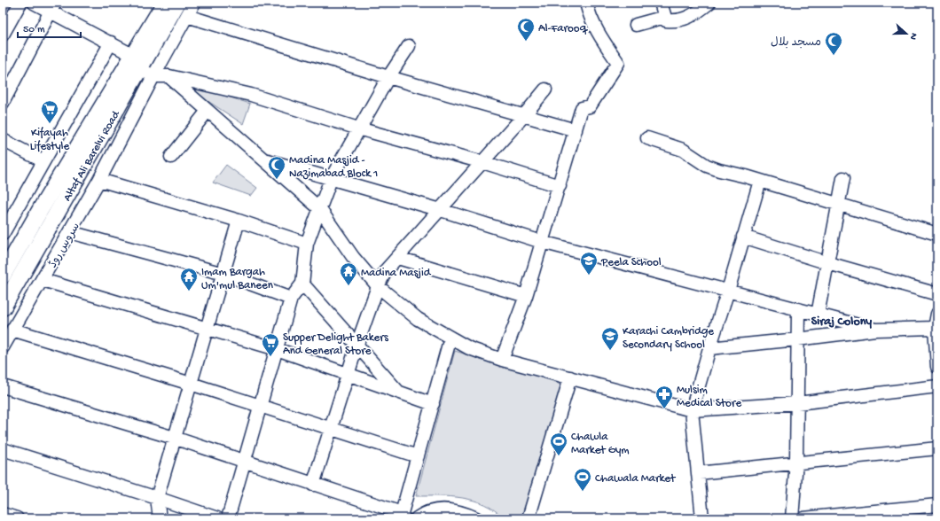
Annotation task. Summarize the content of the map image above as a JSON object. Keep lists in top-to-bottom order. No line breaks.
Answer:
{"streets":{"main road":["Altaf Ali Barelvi Road"],"street":["سروس روڈ"]},"crossings":[["Altaf Ali Barelvi Road","سروس روڈ"]],"districts":["Siraj Colony"],"places":{"mosque":["Al-Farooq","مسجد بلال","Madina Masjid - Nazimabad Block 1"],"supermarket":["Kifayah Lifestyle","Supper Delight Bakers And General Store"],"school or university":["Peela School","Karachi Cambridge Secondary School"],"temple":["Madina Masjid","Imam Bargah Um'mul Baneen"],"pharmacy":["Mulsim Medical Store"],"sports":["Chawla Market Gym","Chawala Market"]},"scale_bar":"50 m","north":"right"}
